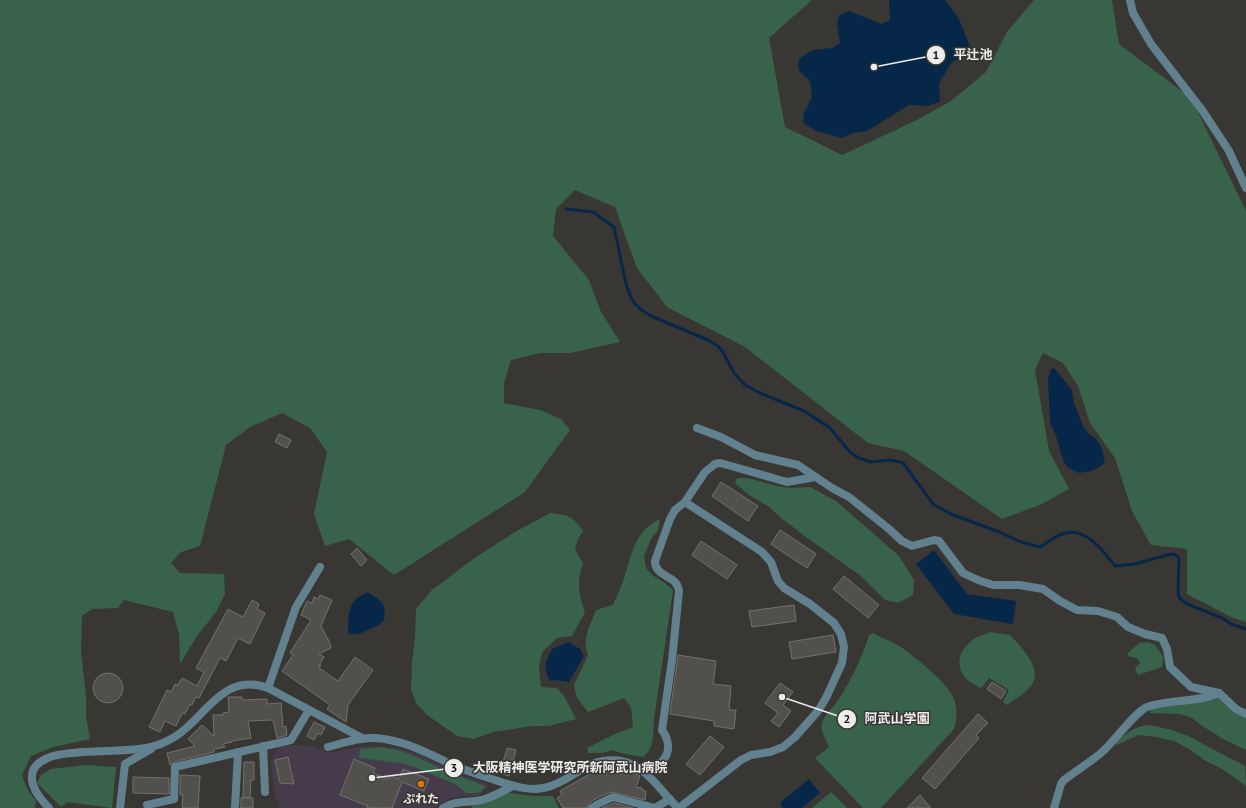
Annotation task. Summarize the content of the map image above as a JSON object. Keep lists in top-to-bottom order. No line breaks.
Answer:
{"places":["平辻池","阿武山学園","大阪精神医学研究所新阿武山病院","ぷれた"]}
